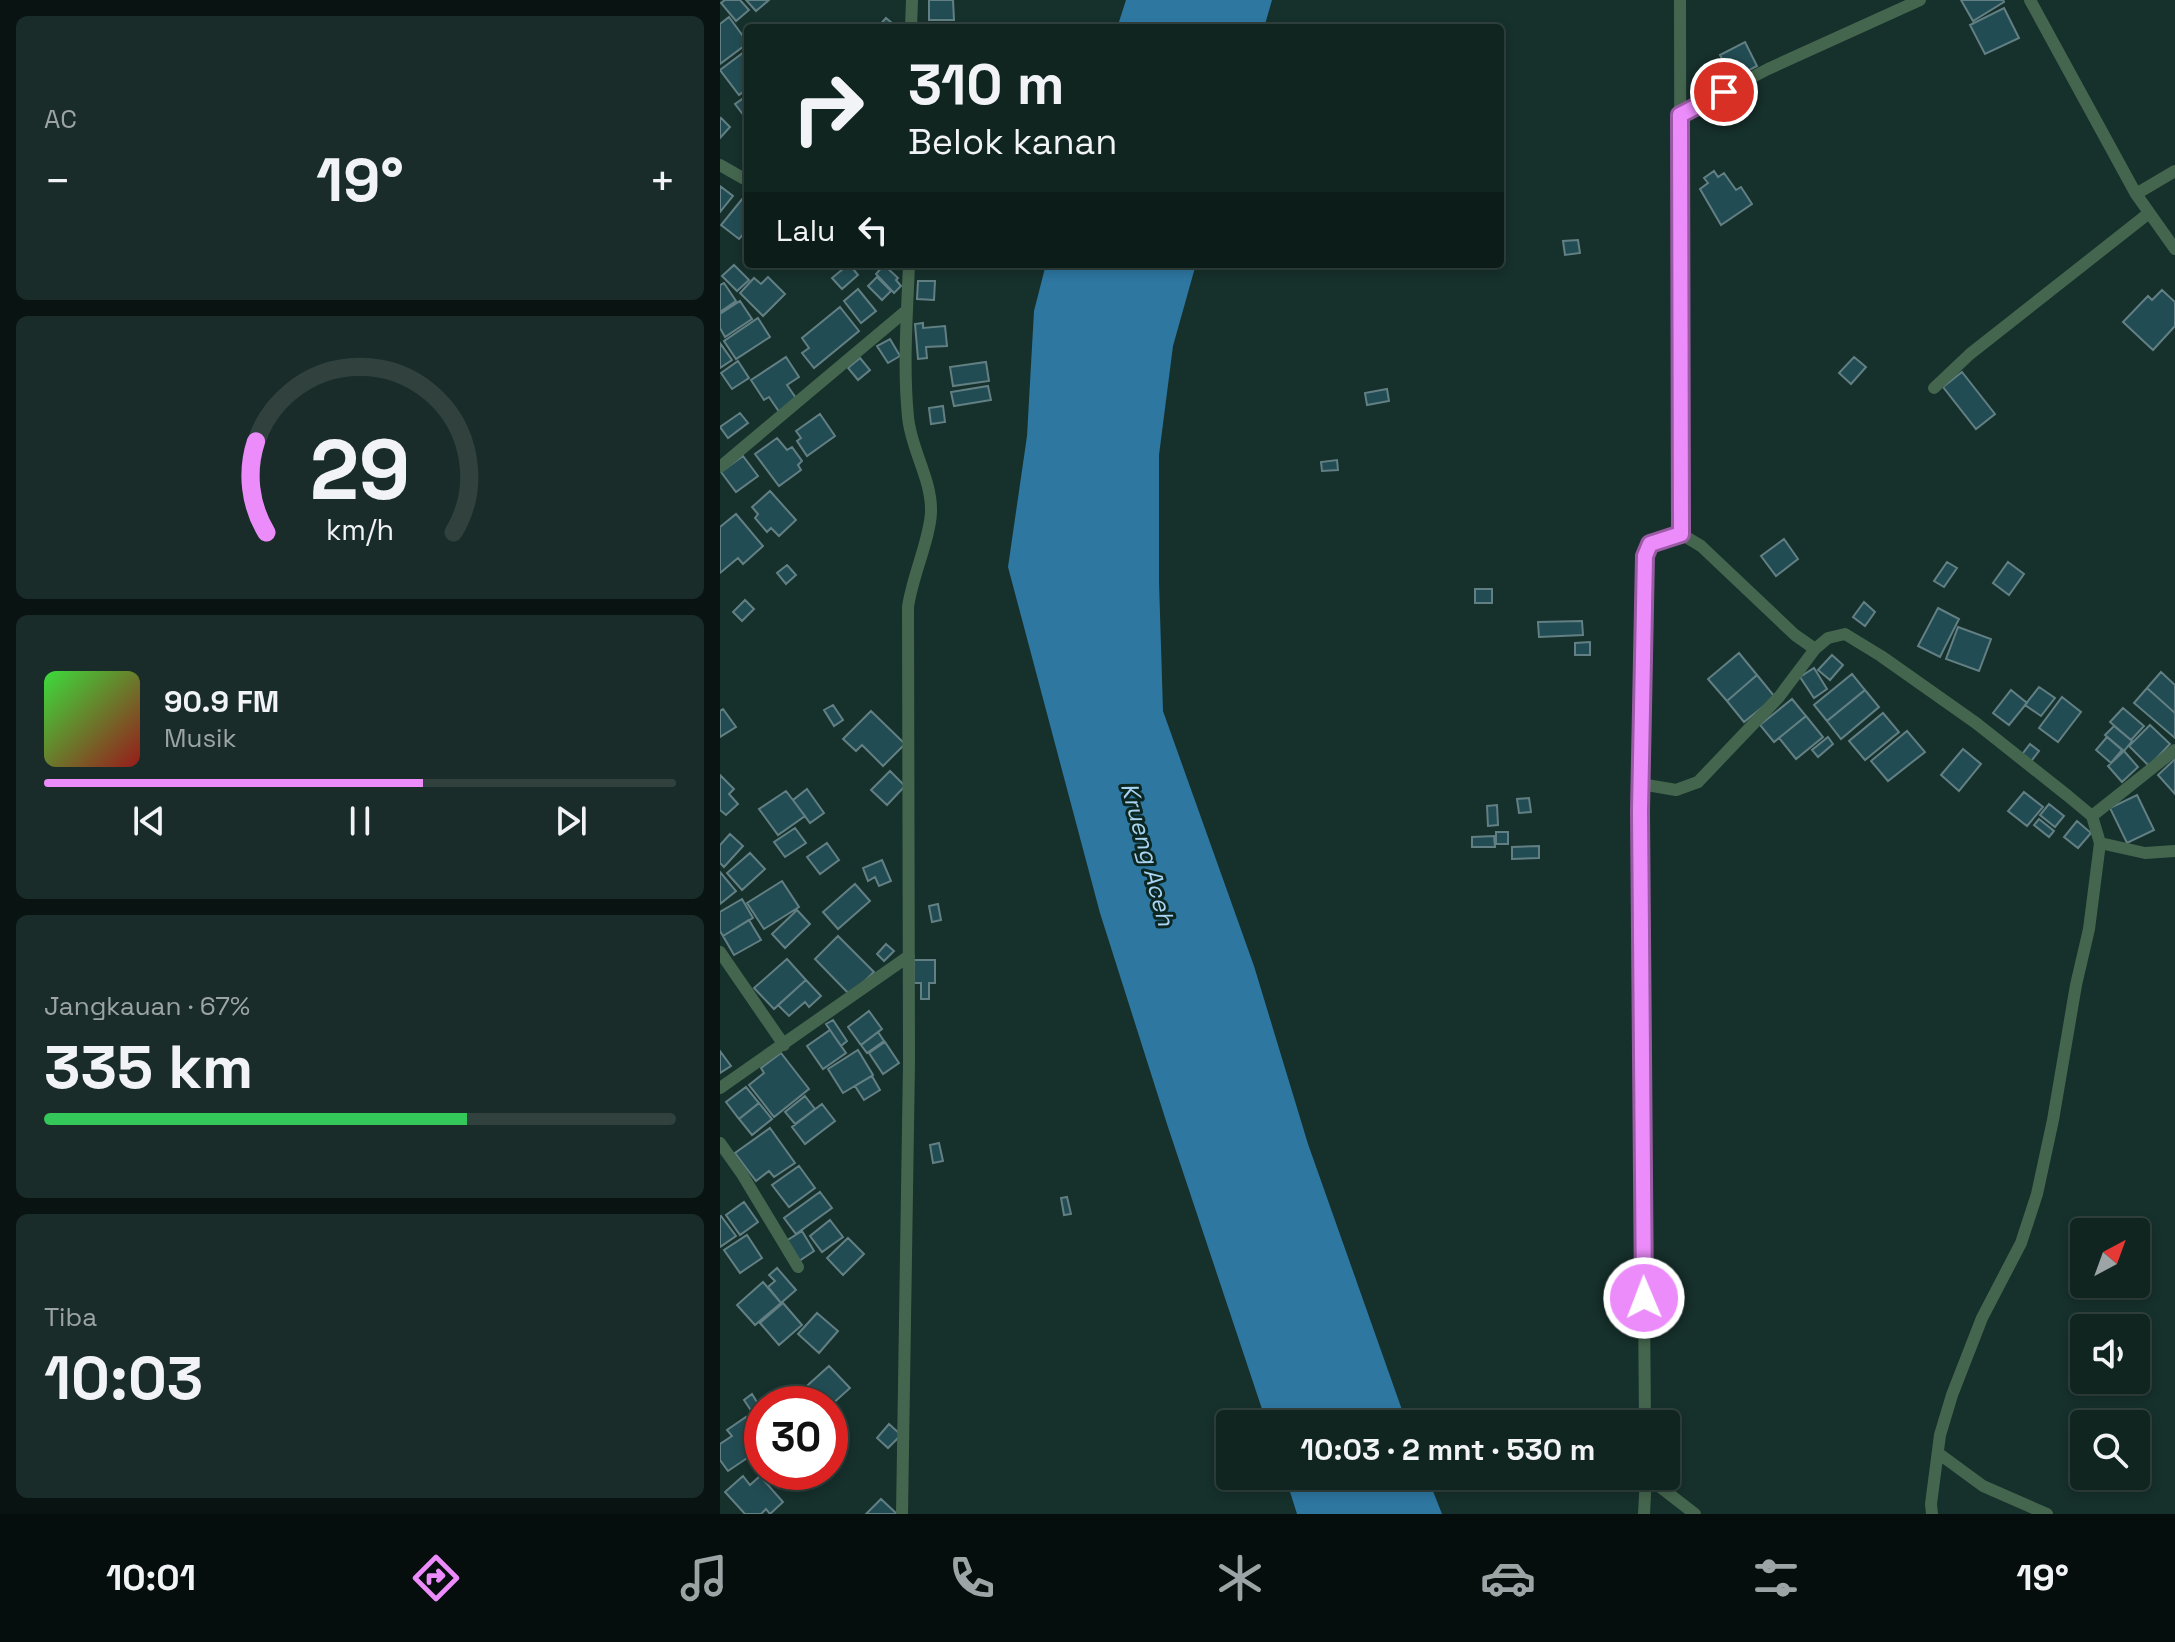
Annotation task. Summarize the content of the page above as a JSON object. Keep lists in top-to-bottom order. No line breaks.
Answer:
{"water":["Krueng Aceh"],"north":"top right","page":{"tile":["AC",["Jangkauan · 67%","335 km"],["Tiba","10:03"]],"turn":["310 m","Belok kanan"],"heat":["−","19°","+"],"then":"Lalu","song":["90.9 FM","Musik"],"limit":"30","trip":"10:03 · 2 mnt · 530 m","tabs":["10:01","19°"],"gauge":["29","km/h"]}}
